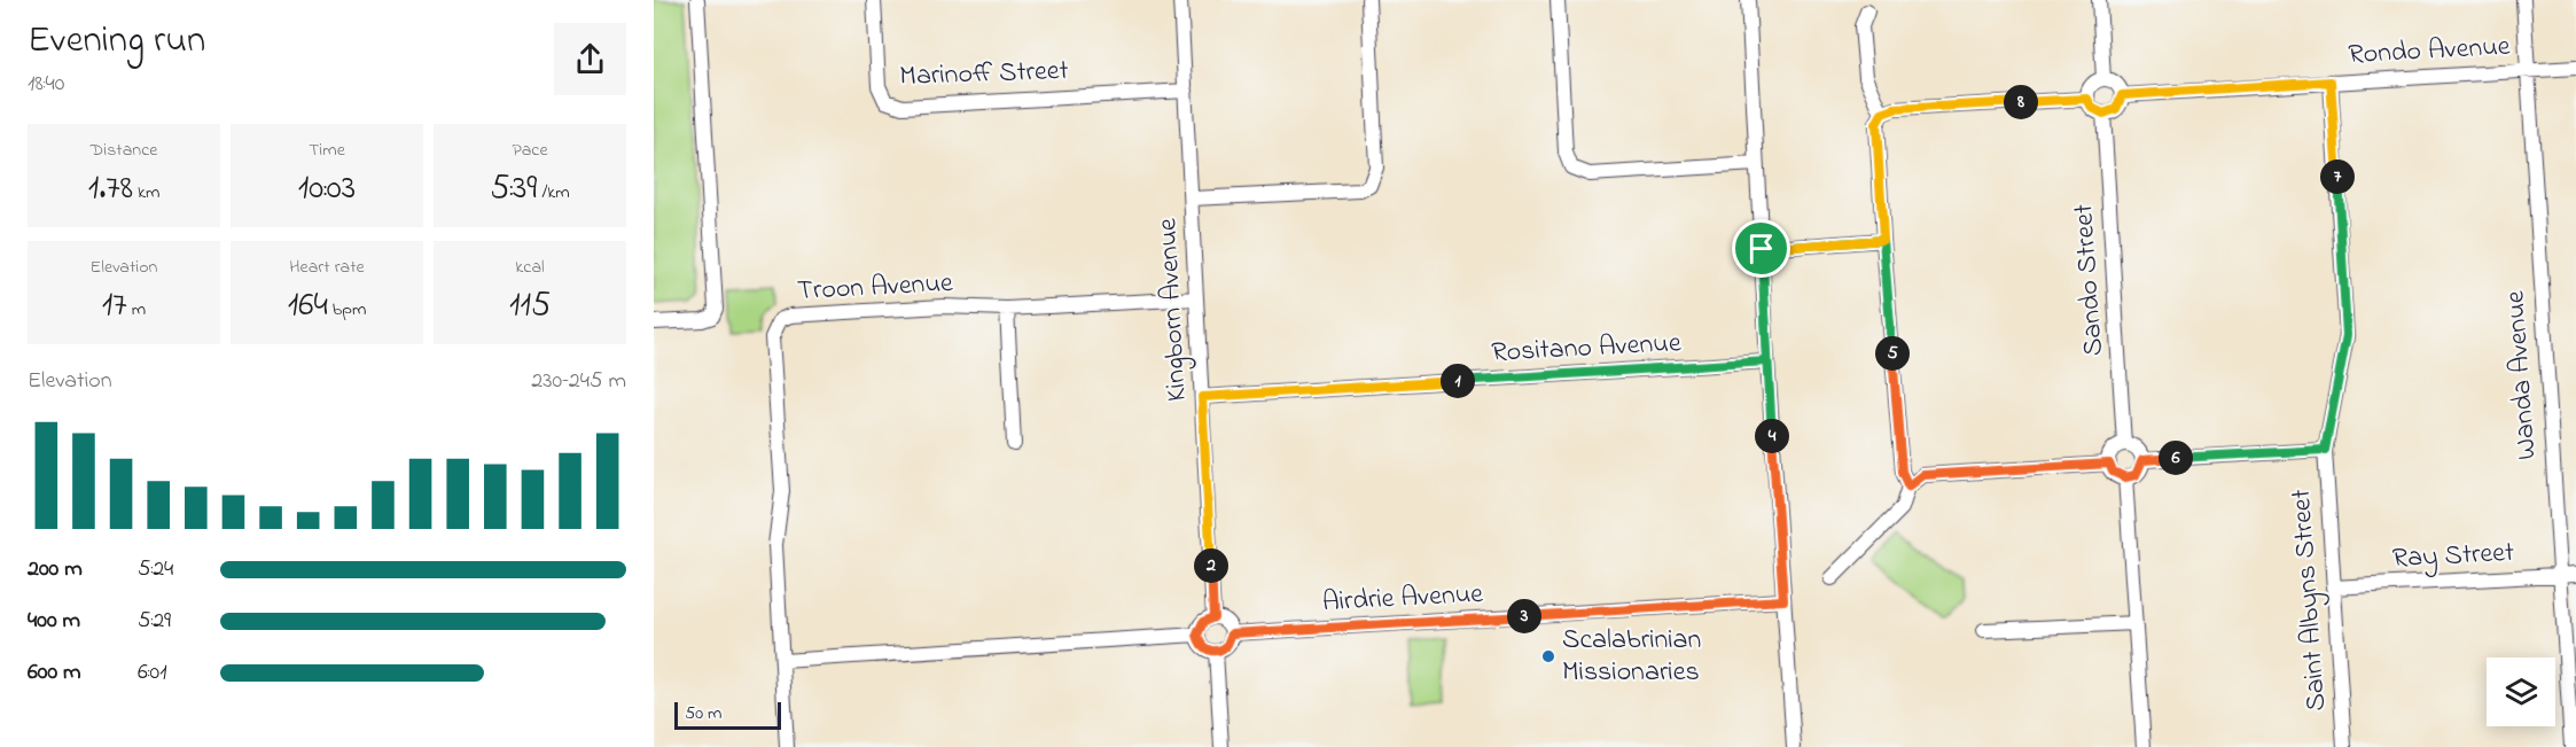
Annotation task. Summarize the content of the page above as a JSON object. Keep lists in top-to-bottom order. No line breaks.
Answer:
{"streets":{"street":["Rondo Avenue","Marinoff Street","Sando Street","Troon Avenue","Kingborn Avenue","Rositano Avenue","Wanda Avenue","Ray Street","Airdrie Avenue","Saint Albyns Street"]},"crossings":[["Rondo Avenue","Sando Street"],["Rondo Avenue","Wanda Avenue"],["Rondo Avenue","Saint Albyns Street"],["Marinoff Street","Kingborn Avenue"],["Troon Avenue","Kingborn Avenue"],["Kingborn Avenue","Rositano Avenue"],["Kingborn Avenue","Airdrie Avenue"],["Wanda Avenue","Ray Street"],["Ray Street","Saint Albyns Street"]],"places":["Scalabrinian Missionaries"],"scale_bar":"50 m","page":{"heading":["Evening run","18:40"],"pins":["8","7","5","1","4","6","2","3"],"stats":[["Distance","1.78 km"],["Time","10:03"],["Pace","5:39 /km"],["Elevation","17 m"],["Heart rate","164 bpm"],["kcal","115"]],"chart":["Elevation","230–245 m"],"list":[{"name":"200 m","note":"5:24"},{"name":"400 m","note":"5:29"},{"name":"600 m","note":"6:01"}],"scale":"50 m"}}
